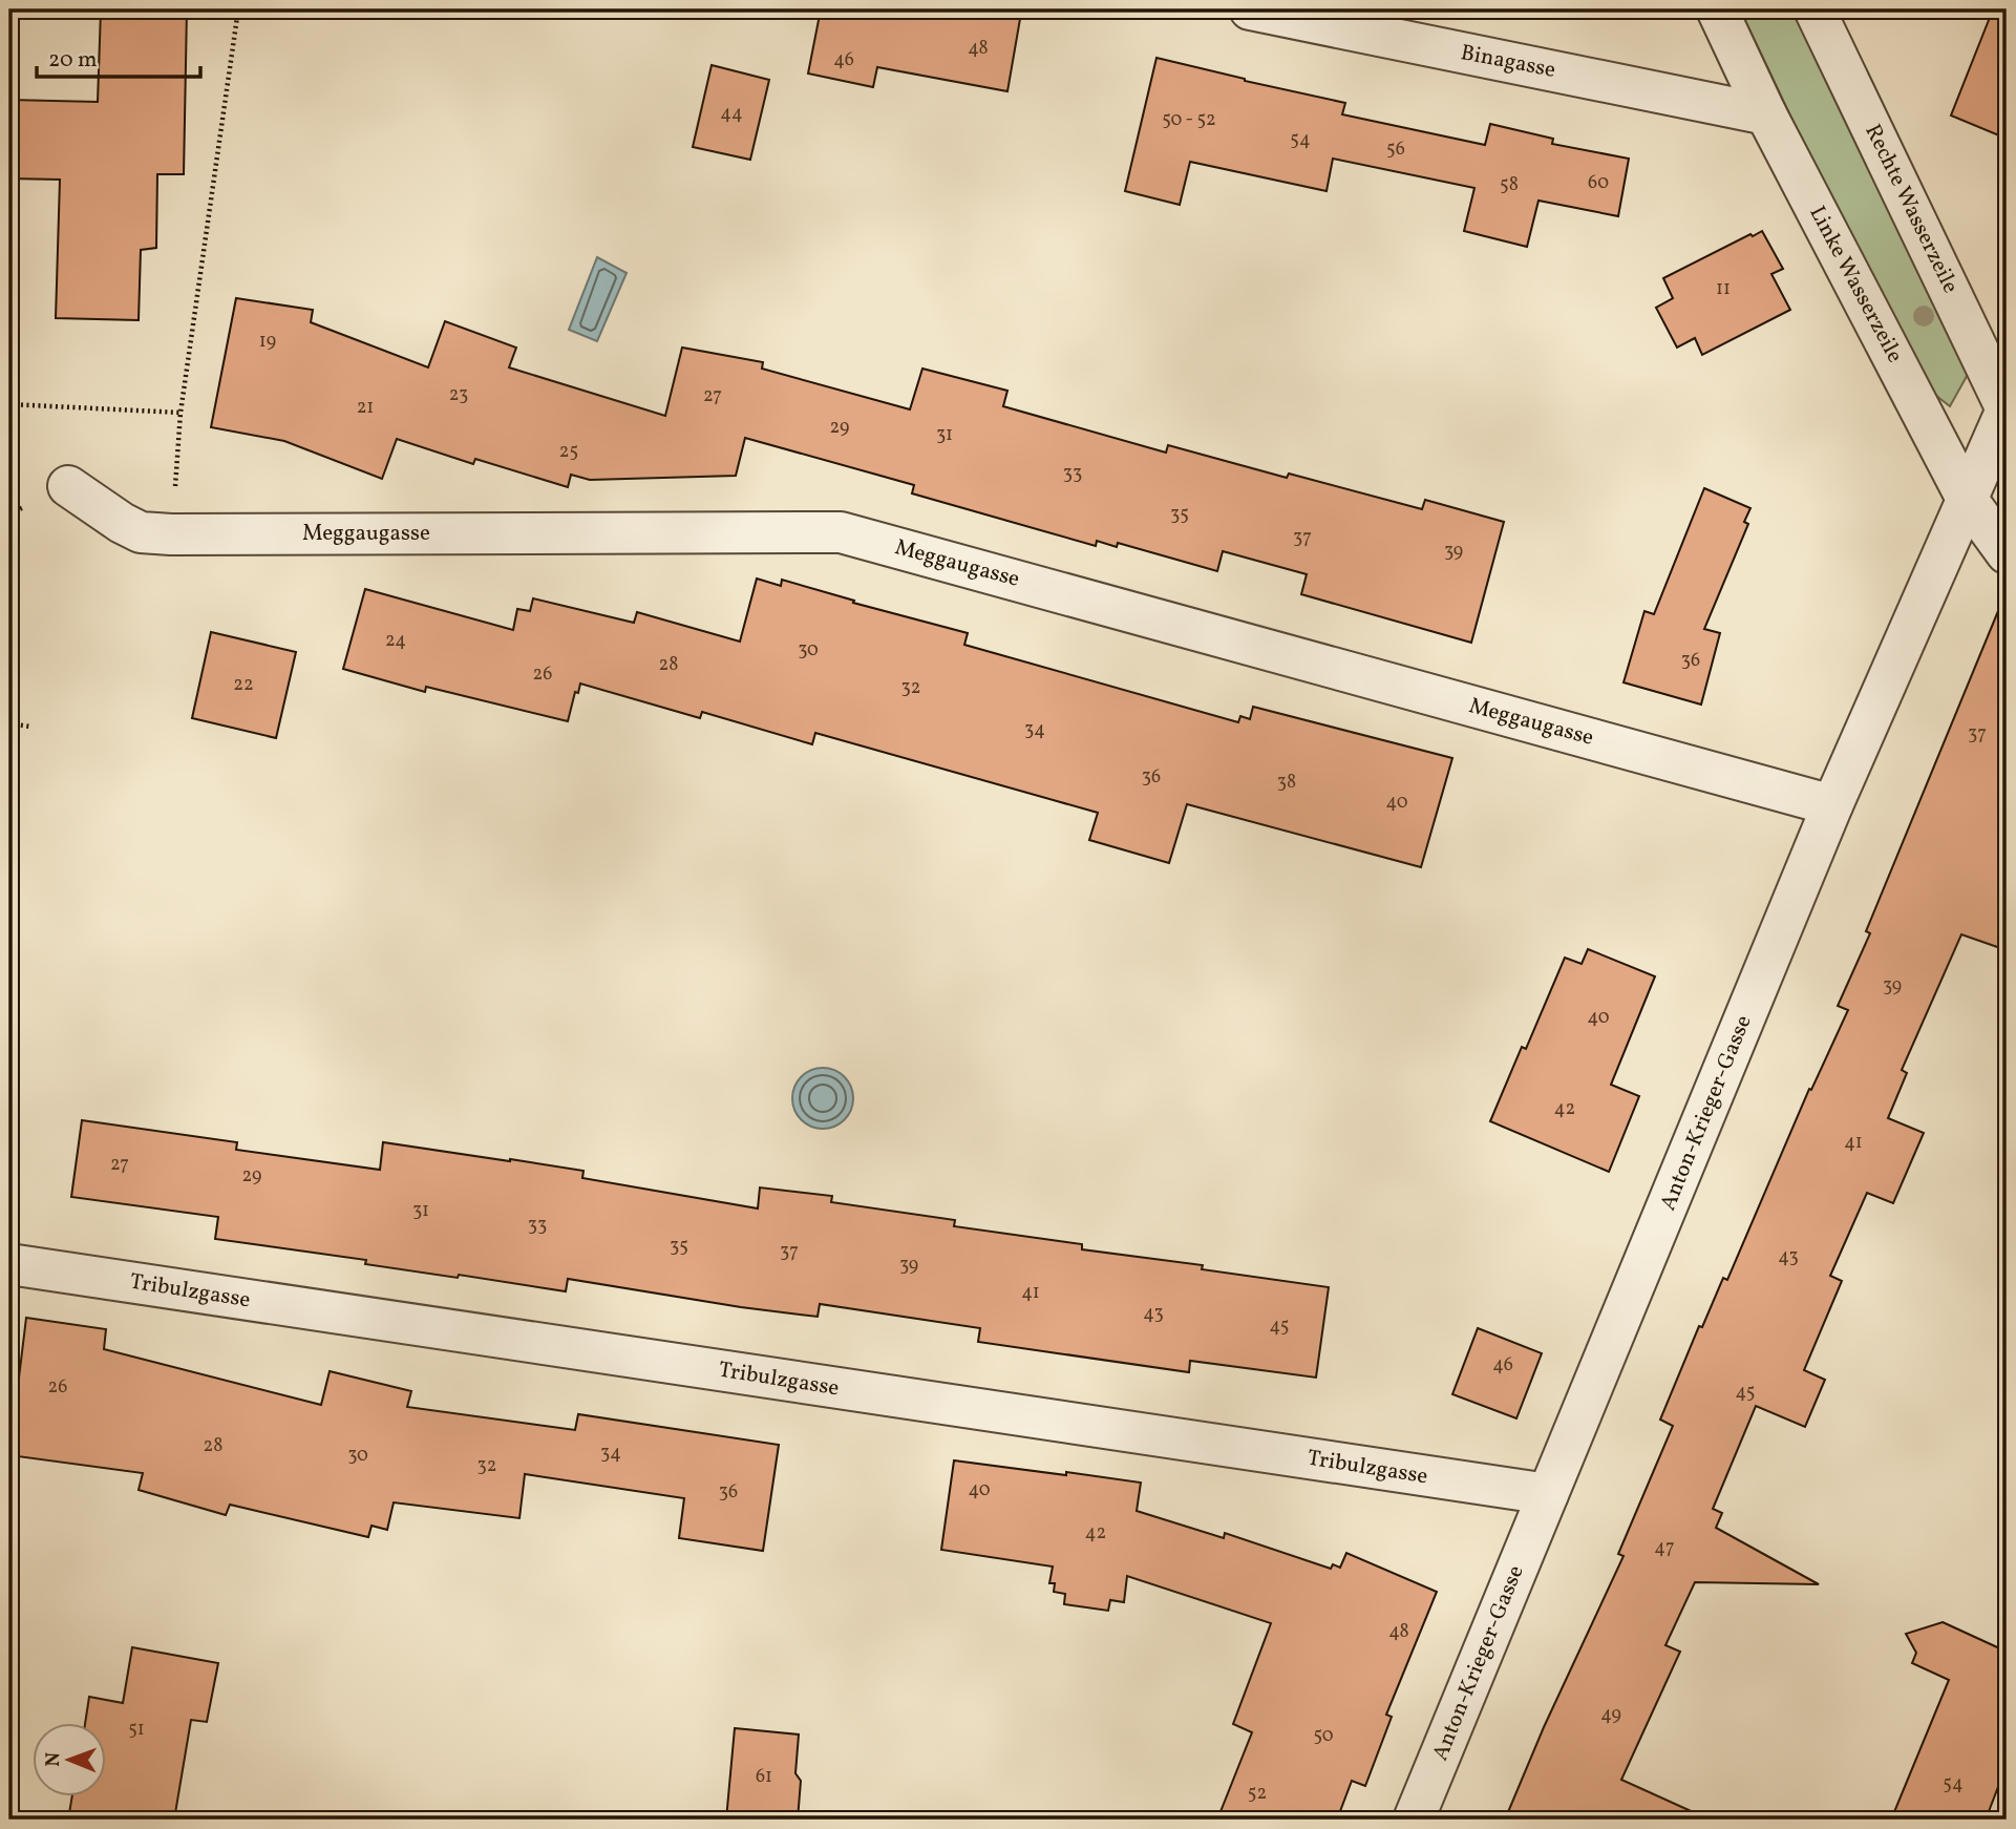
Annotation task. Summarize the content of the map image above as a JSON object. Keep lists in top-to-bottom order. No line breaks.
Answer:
{"streets":{"street":["Binagasse","Rechte Wasserzeile","Linke Wasserzeile","Meggaugasse","Anton-Krieger-Gasse","Tribulzgasse"]},"crossings":[["Binagasse","Linke Wasserzeile"],["Rechte Wasserzeile","Anton-Krieger-Gasse"],["Linke Wasserzeile","Anton-Krieger-Gasse"],["Meggaugasse","Anton-Krieger-Gasse"],["Anton-Krieger-Gasse","Tribulzgasse"]],"house_numbers":["48","46","44","50 - 52","54","56","60","58","11","19","23","27","21","29","31","25","33","35","37","39","24","30","36","28","26","22","32","34","37","36","38","40","39","40","42","41","27","29","31","33","35","37","43","39","41","43","45","46","26","45","28","34","30","32","40","36","42","47","48","49","51","50","61","54","52"],"scale_bar":"20 m","north":"left"}
